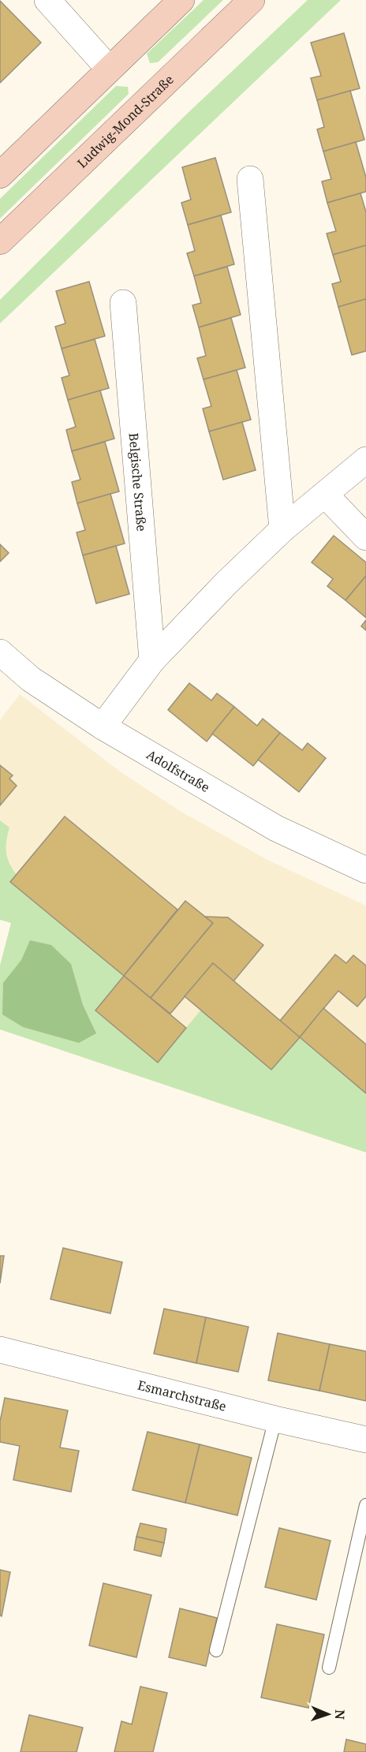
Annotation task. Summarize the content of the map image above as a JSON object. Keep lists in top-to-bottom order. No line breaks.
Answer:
{"streets":{"main road":["Ludwig-Mond-Straße"],"street":["Belgische Straße","Adolfstraße","Esmarchstraße"]},"north":"right"}
